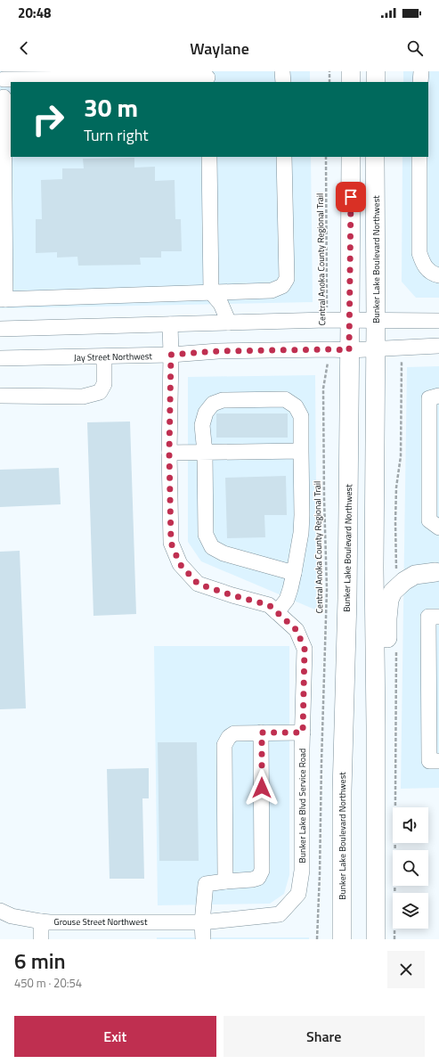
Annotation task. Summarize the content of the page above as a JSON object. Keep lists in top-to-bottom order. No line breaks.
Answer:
{"streets":{"main road":["Bunker Lake Boulevard Northwest"],"street":["Jay Street Northwest","Bunker Lake Blvd Service Road","Grouse Street Northwest"],"path":["Central Anoka County Regional Trail"]},"crossings":[["Central Anoka County Regional Trail","Jay Street Northwest"],["Bunker Lake Boulevard Northwest","Jay Street Northwest"],["Jay Street Northwest","Bunker Lake Blvd Service Road"],["Bunker Lake Blvd Service Road","Grouse Street Northwest"]],"page":{"status":"20:48","header":"Waylane","turn":["30 m","Turn right"],"heading":["6 min","450 m · 20:54"],"buttons":["Exit","Share"]}}
